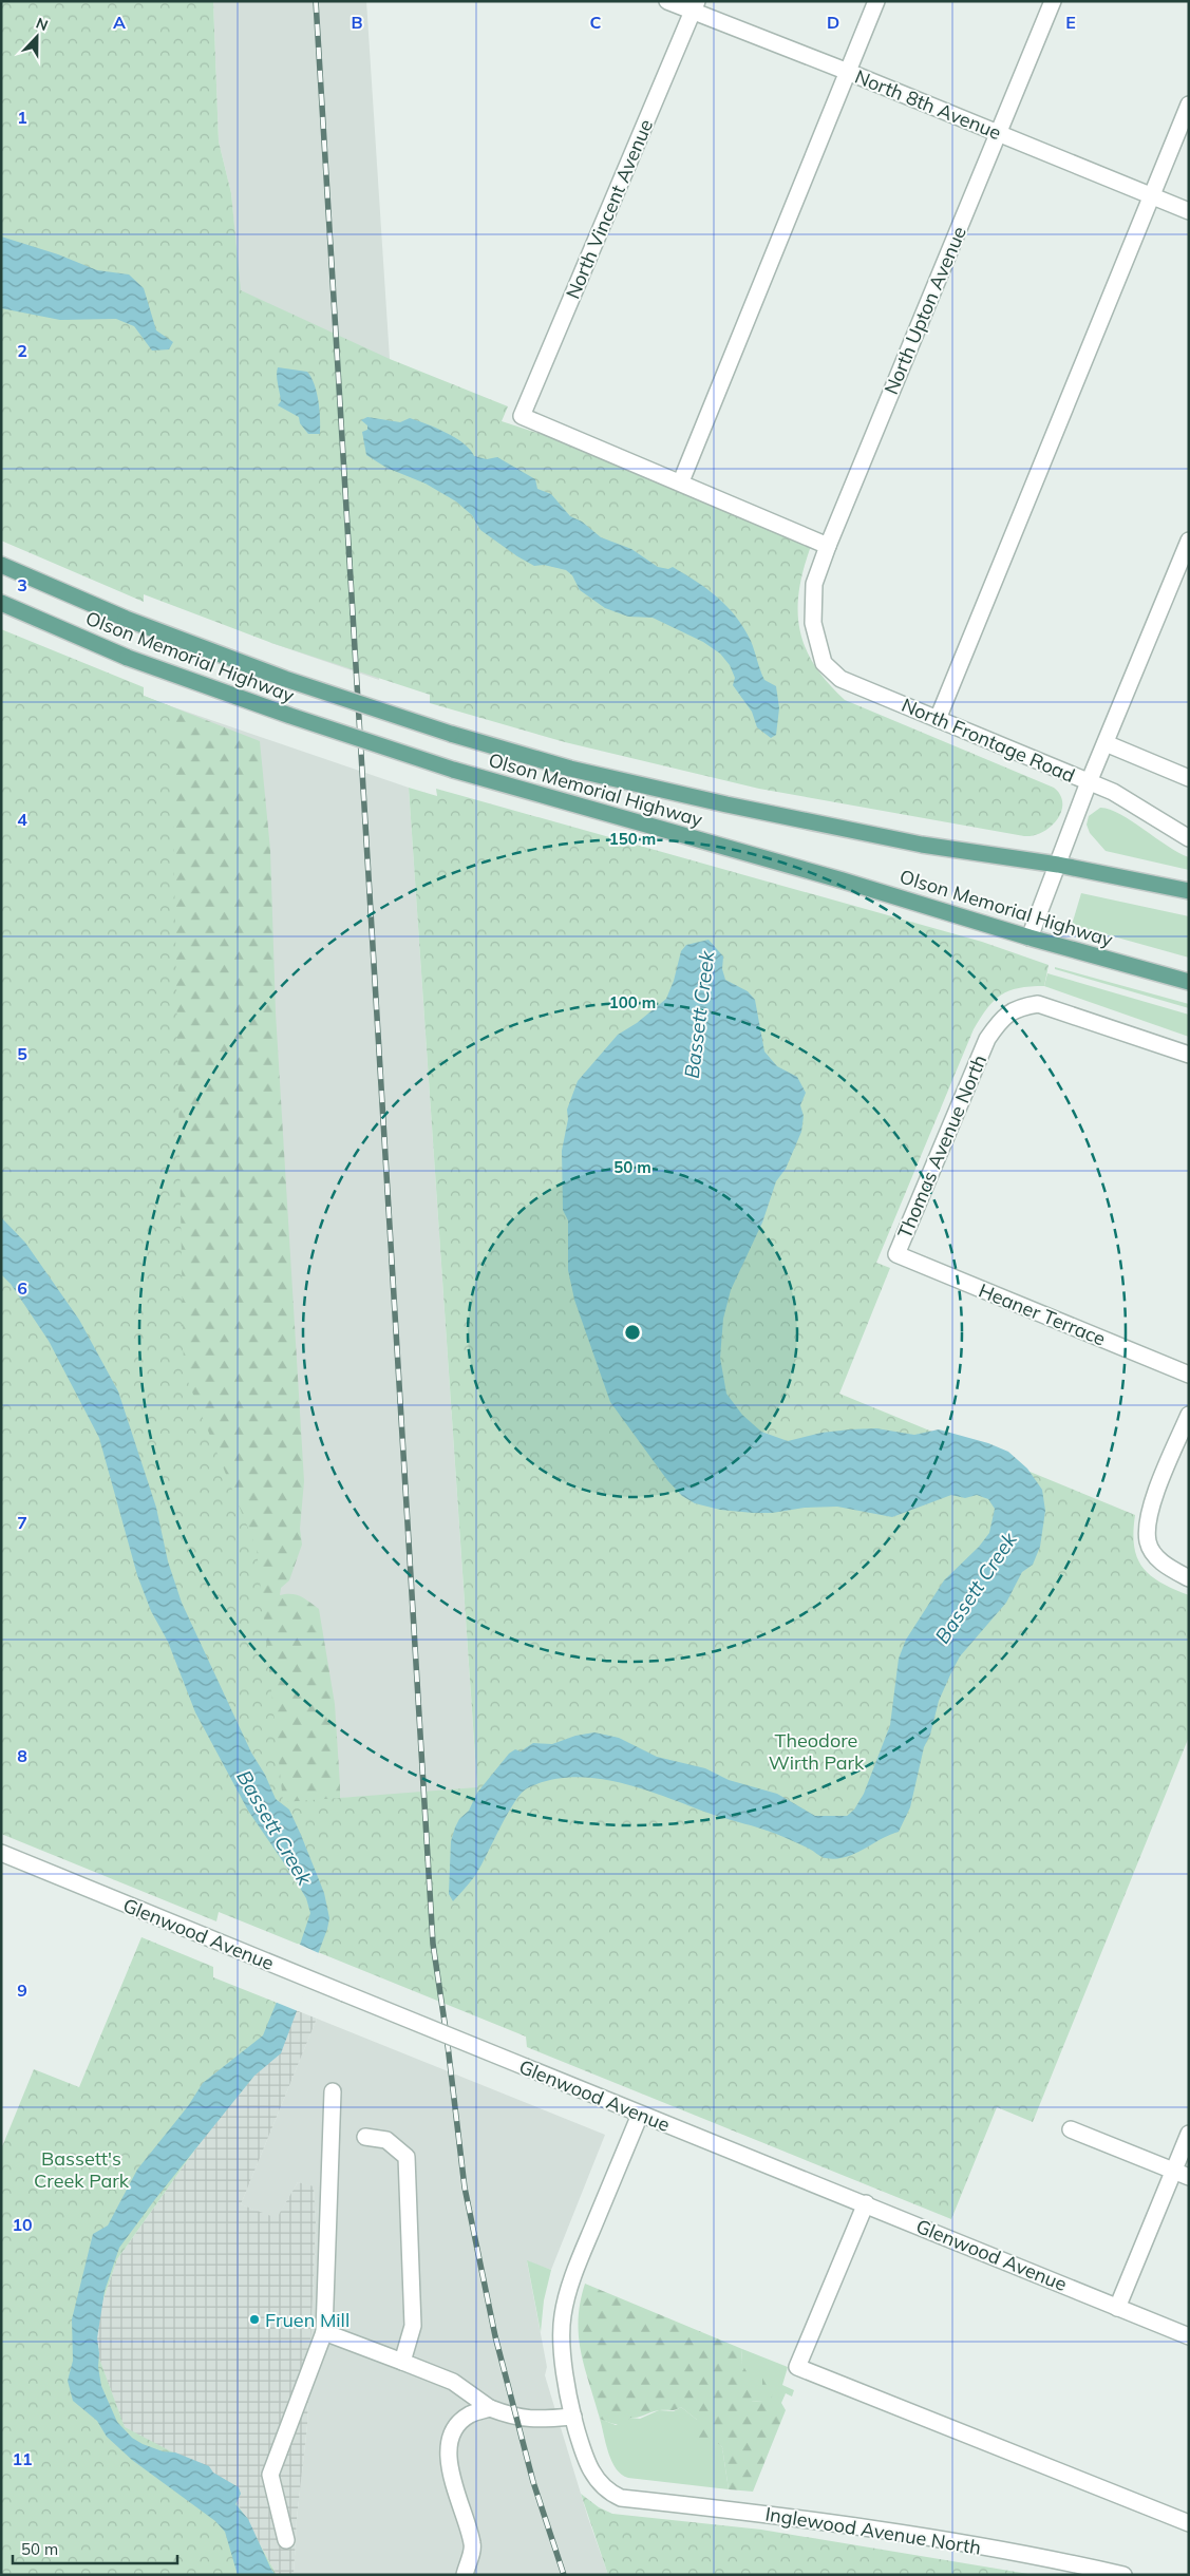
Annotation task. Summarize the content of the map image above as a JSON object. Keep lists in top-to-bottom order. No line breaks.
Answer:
{"streets":{"main road":["Olson Memorial Highway"],"street":["North 8th Avenue","North Vincent Avenue","North Upton Avenue","North Frontage Road","Thomas Avenue North","Heaner Terrace","Glenwood Avenue","Inglewood Avenue North"]},"crossings":[["North 8th Avenue","North Vincent Avenue"],["North 8th Avenue","North Upton Avenue"],["North Upton Avenue","North Frontage Road"],["Thomas Avenue North","Heaner Terrace"]],"water":["Bassett Creek"],"parks":["Theodore Wirth Park","Bassett's Creek Park"],"places":["Fruen Mill"],"scale_bar":"50 m","north":"top","grid":{"columns":["A","B","C","D","E"],"rows":["1","2","3","4","5","6","7","8","9","10","11"]},"rings":["150 m","100 m","50 m"]}
